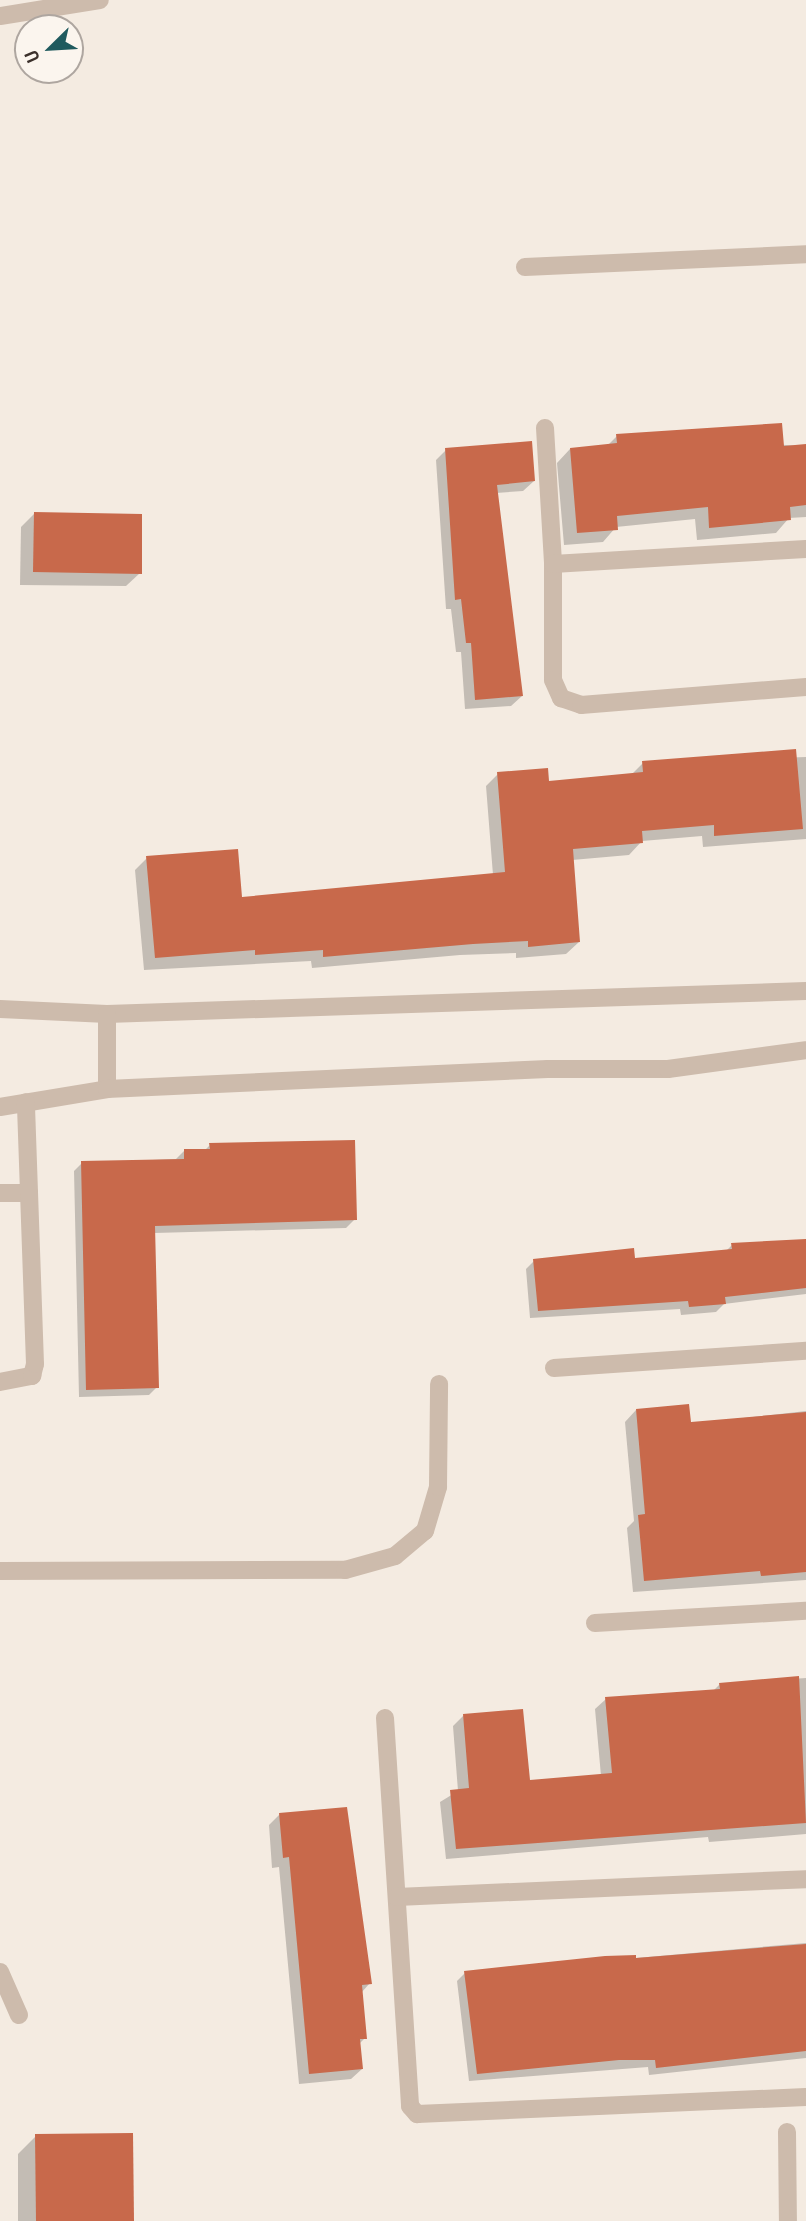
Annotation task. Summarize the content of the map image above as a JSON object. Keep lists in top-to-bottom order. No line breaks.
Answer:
{"north":"bottom left"}
